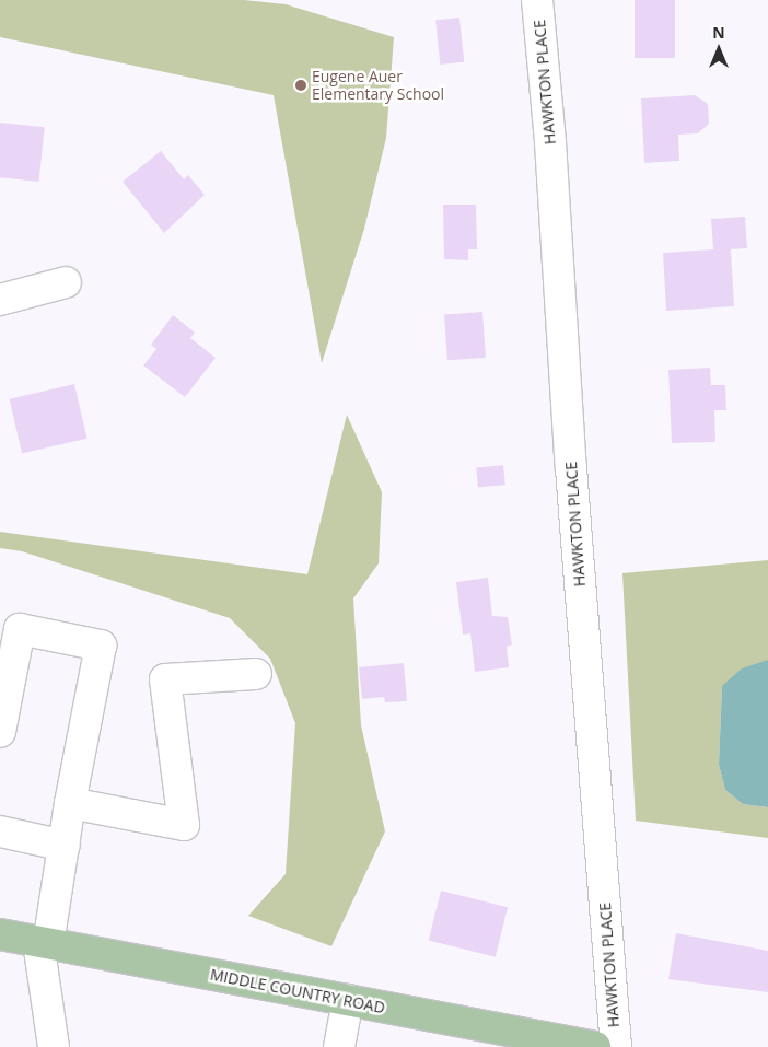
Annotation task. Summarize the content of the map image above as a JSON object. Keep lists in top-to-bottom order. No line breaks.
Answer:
{"streets":{"main road":["MIDDLE COUNTRY ROAD"],"street":["HAWKTON PLACE"]},"places":["Eugene Auer Elementary School"],"north":"top"}
